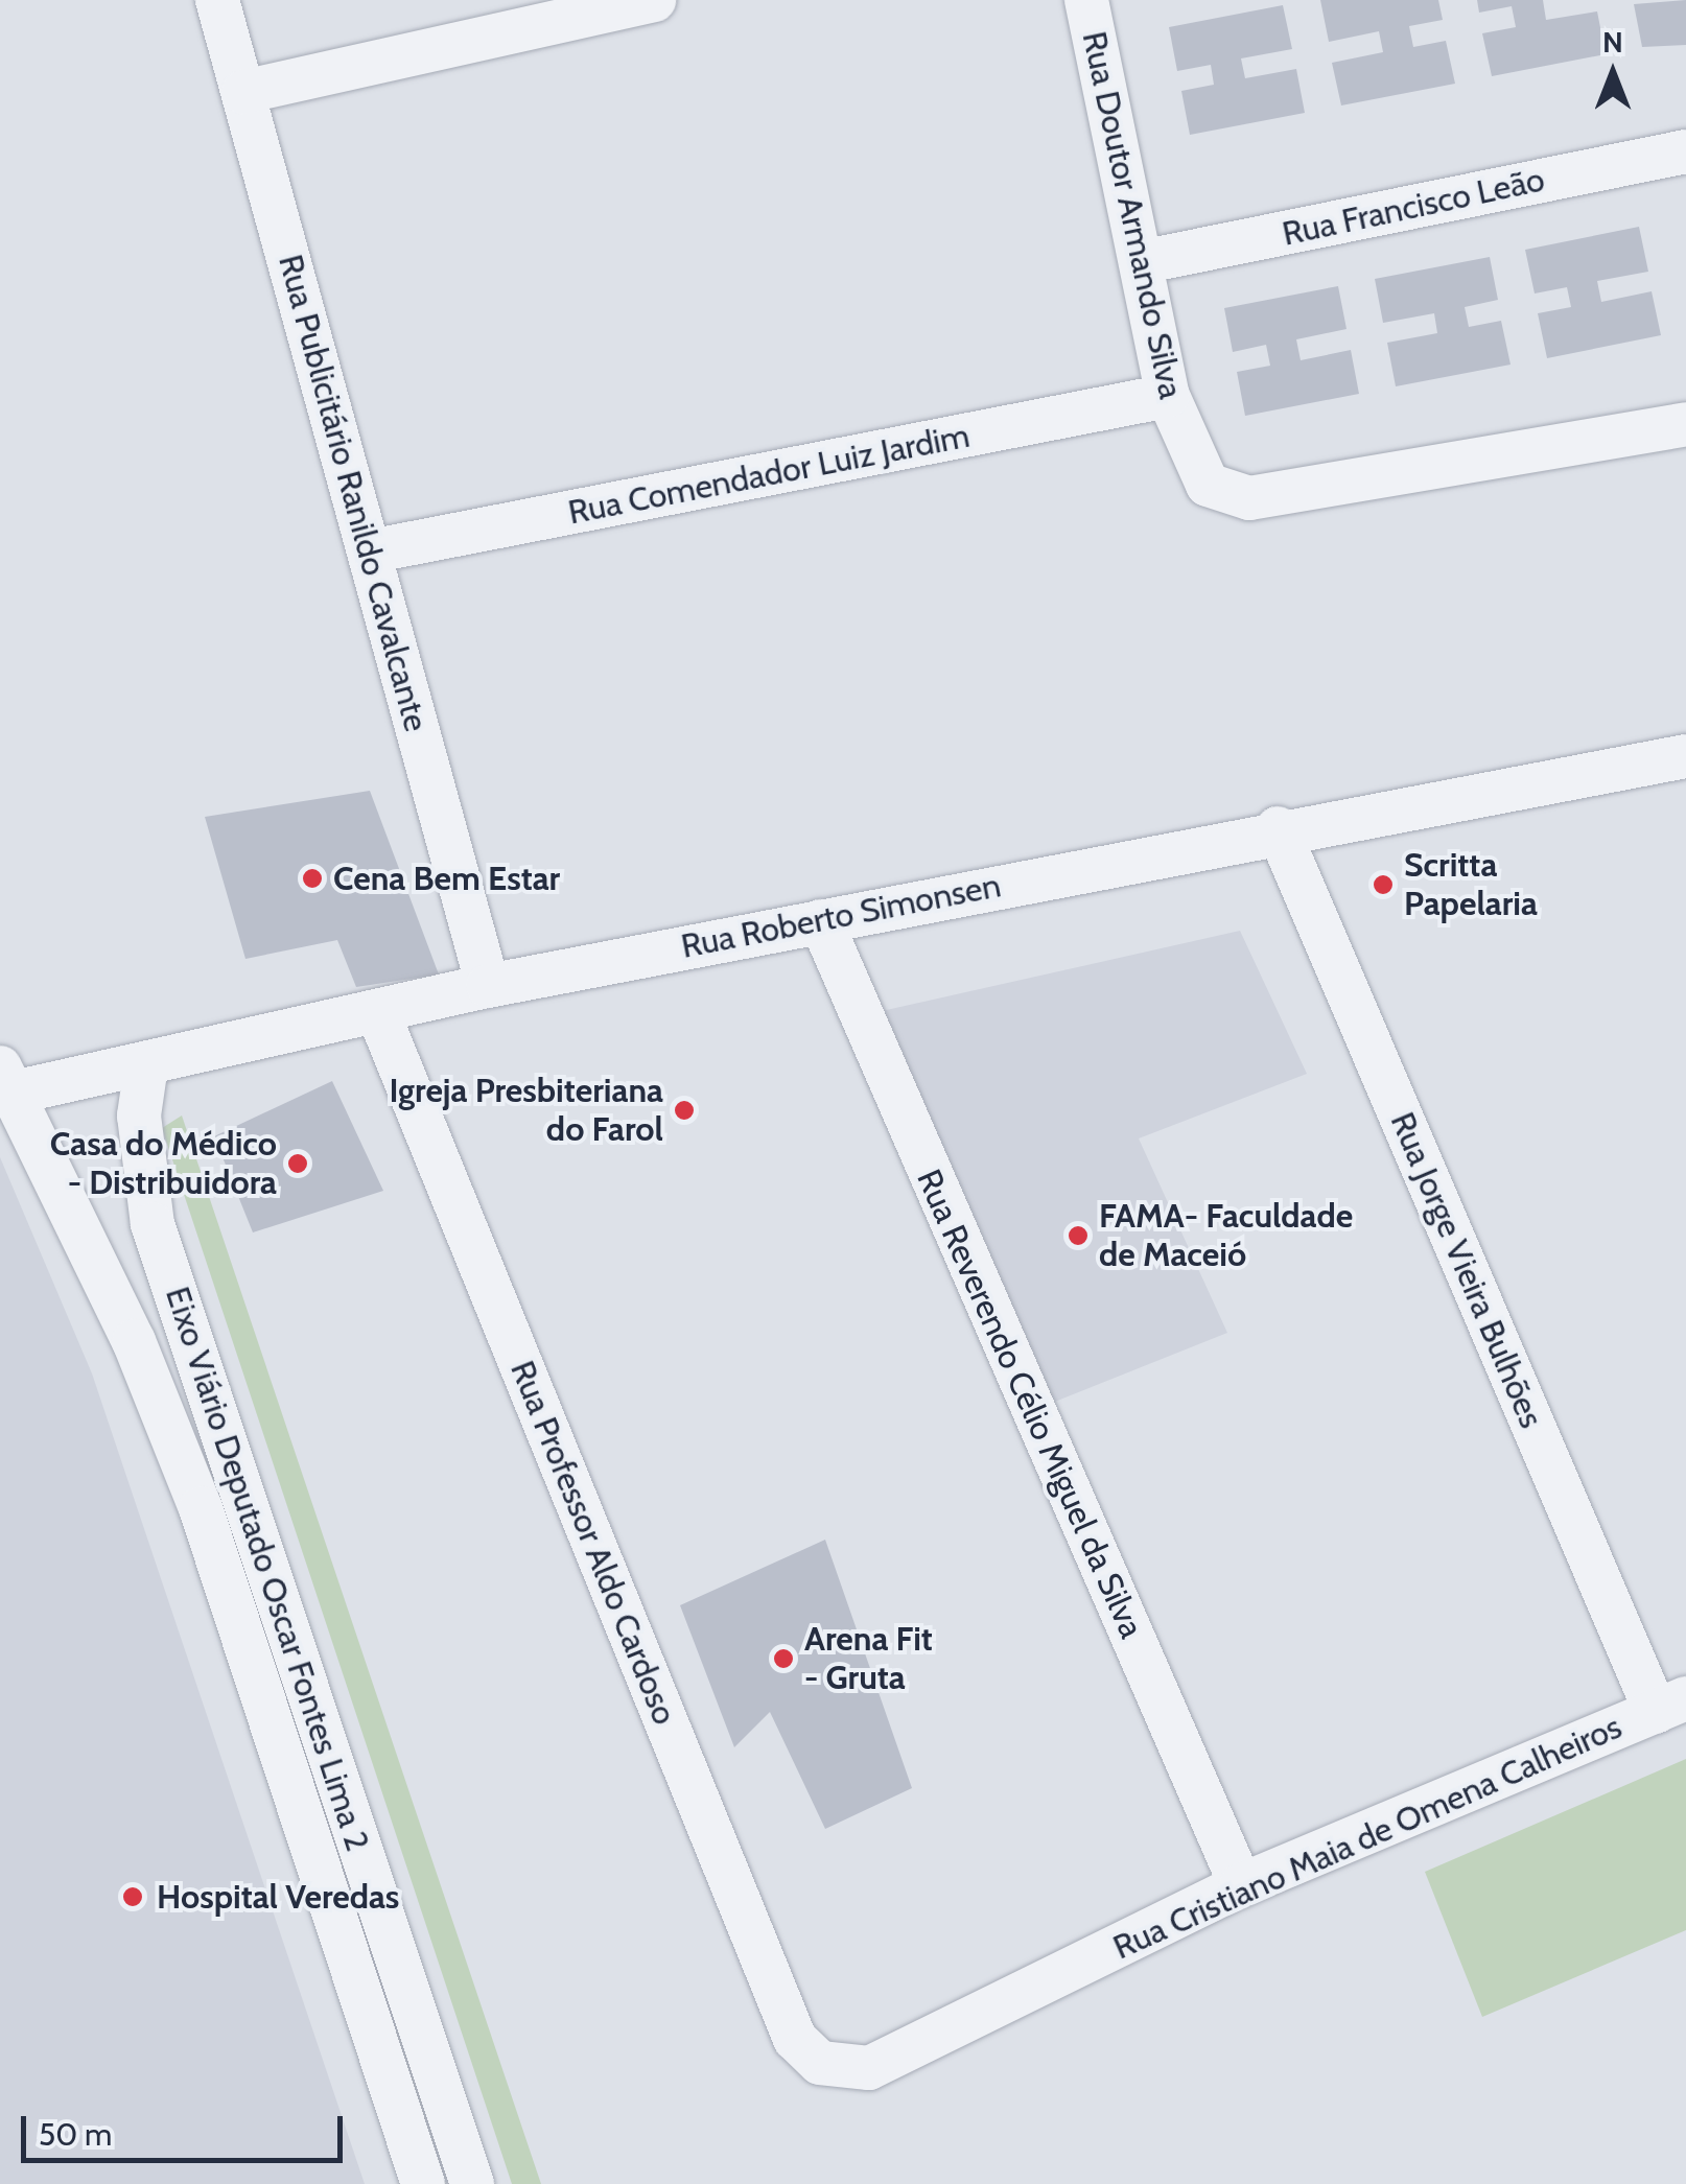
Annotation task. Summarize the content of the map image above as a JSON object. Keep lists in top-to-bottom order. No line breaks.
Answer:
{"streets":{"street":["Rua Francisco Leão","Rua Doutor Armando Silva","Rua Comendador Luiz Jardim","Rua Publicitário Ranildo Cavalcante","Rua Roberto Simonsen","Rua Jorge Vieira Bulhões","Rua Reverendo Célio Miguel da Silva","Rua Professor Aldo Cardoso","Eixo Viário Deputado Oscar Fontes Lima 2","Rua Cristiano Maia de Omena Calheiros"]},"crossings":[["Rua Francisco Leão","Rua Doutor Armando Silva"],["Rua Doutor Armando Silva","Rua Comendador Luiz Jardim"],["Rua Comendador Luiz Jardim","Rua Publicitário Ranildo Cavalcante"],["Rua Publicitário Ranildo Cavalcante","Rua Roberto Simonsen"],["Rua Roberto Simonsen","Rua Jorge Vieira Bulhões"],["Rua Roberto Simonsen","Rua Reverendo Célio Miguel da Silva"],["Rua Roberto Simonsen","Rua Professor Aldo Cardoso"],["Rua Roberto Simonsen","Eixo Viário Deputado Oscar Fontes Lima 2"],["Rua Jorge Vieira Bulhões","Rua Cristiano Maia de Omena Calheiros"],["Rua Reverendo Célio Miguel da Silva","Rua Cristiano Maia de Omena Calheiros"],["Rua Professor Aldo Cardoso","Rua Cristiano Maia de Omena Calheiros"]],"places":["Cena Bem Estar","Scritta Papelaria","Igreja Presbiteriana do Farol","Casa do Médico - Distribuidora","FAMA- Faculdade de Maceió","Arena Fit - Gruta","Hospital Veredas"],"scale_bar":"50 m","north":"top"}
